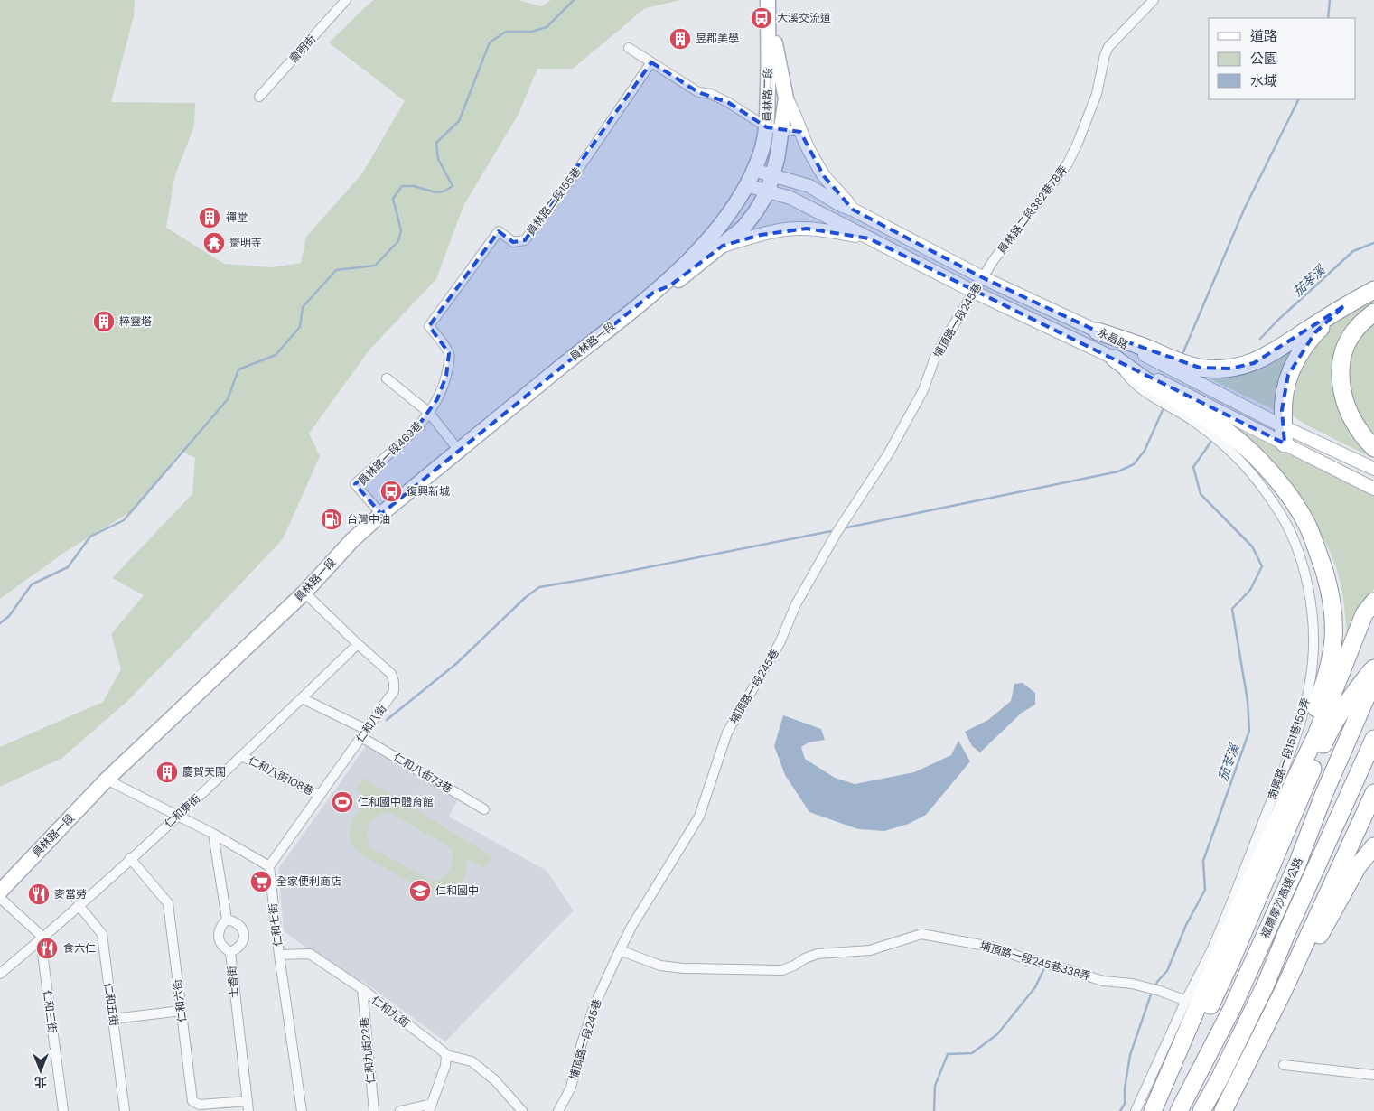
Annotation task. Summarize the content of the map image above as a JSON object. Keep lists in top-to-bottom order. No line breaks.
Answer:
{"streets":{"highway":["福爾摩沙高速公路"],"main road":["員林路二段","永昌路","員林路一段"],"street":["齋明街","員林路二段155巷","員林路二段382巷78弄","埔頂路一段245巷","員林路一段469巷","仁和八街","南興路一段151巷150弄","仁和八街73巷","仁和八街108巷","仁和東街","仁和七街","埔頂路一段245巷338弄","士香街","仁和六街","仁和五街","仁和三街","仁和九街","仁和九街22巷"]},"crossings":[["員林路二段","永昌路"],["員林路二段","員林路一段"],["員林路二段155巷","員林路一段469巷"],["員林路二段382巷78弄","埔頂路一段245巷"],["員林路二段382巷78弄","永昌路"],["埔頂路一段245巷","永昌路"],["埔頂路一段245巷","埔頂路一段245巷338弄"],["永昌路","員林路一段"],["永昌路","南興路一段151巷150弄"],["員林路一段","員林路一段469巷"],["員林路一段","仁和八街"],["仁和八街","仁和八街73巷"],["仁和八街","仁和八街108巷"],["仁和八街","仁和東街"],["仁和八街","仁和七街"],["南興路一段151巷150弄","埔頂路一段245巷338弄"],["仁和八街73巷","仁和東街"],["仁和八街108巷","仁和東街"],["仁和東街","仁和六街"],["仁和東街","仁和五街"],["仁和東街","仁和三街"],["仁和七街","仁和九街"],["士香街","仁和六街"],["仁和九街","仁和九街22巷"]],"water":["茄苳溪"],"places":{"bus stop":["大溪交流道","復興新城"],"building":["昱郡美學","禪堂","粹靈塔","慶賀天闊"],"temple":["齋明寺"],"fuel station":["台灣中油"],"sports":["仁和國中體育館"],"supermarket":["全家便利商店"],"school or university":["仁和國中"],"restaurant":["麥當勞","食六仁"]},"legend":["道路","公園","水域"],"north":"bottom"}
